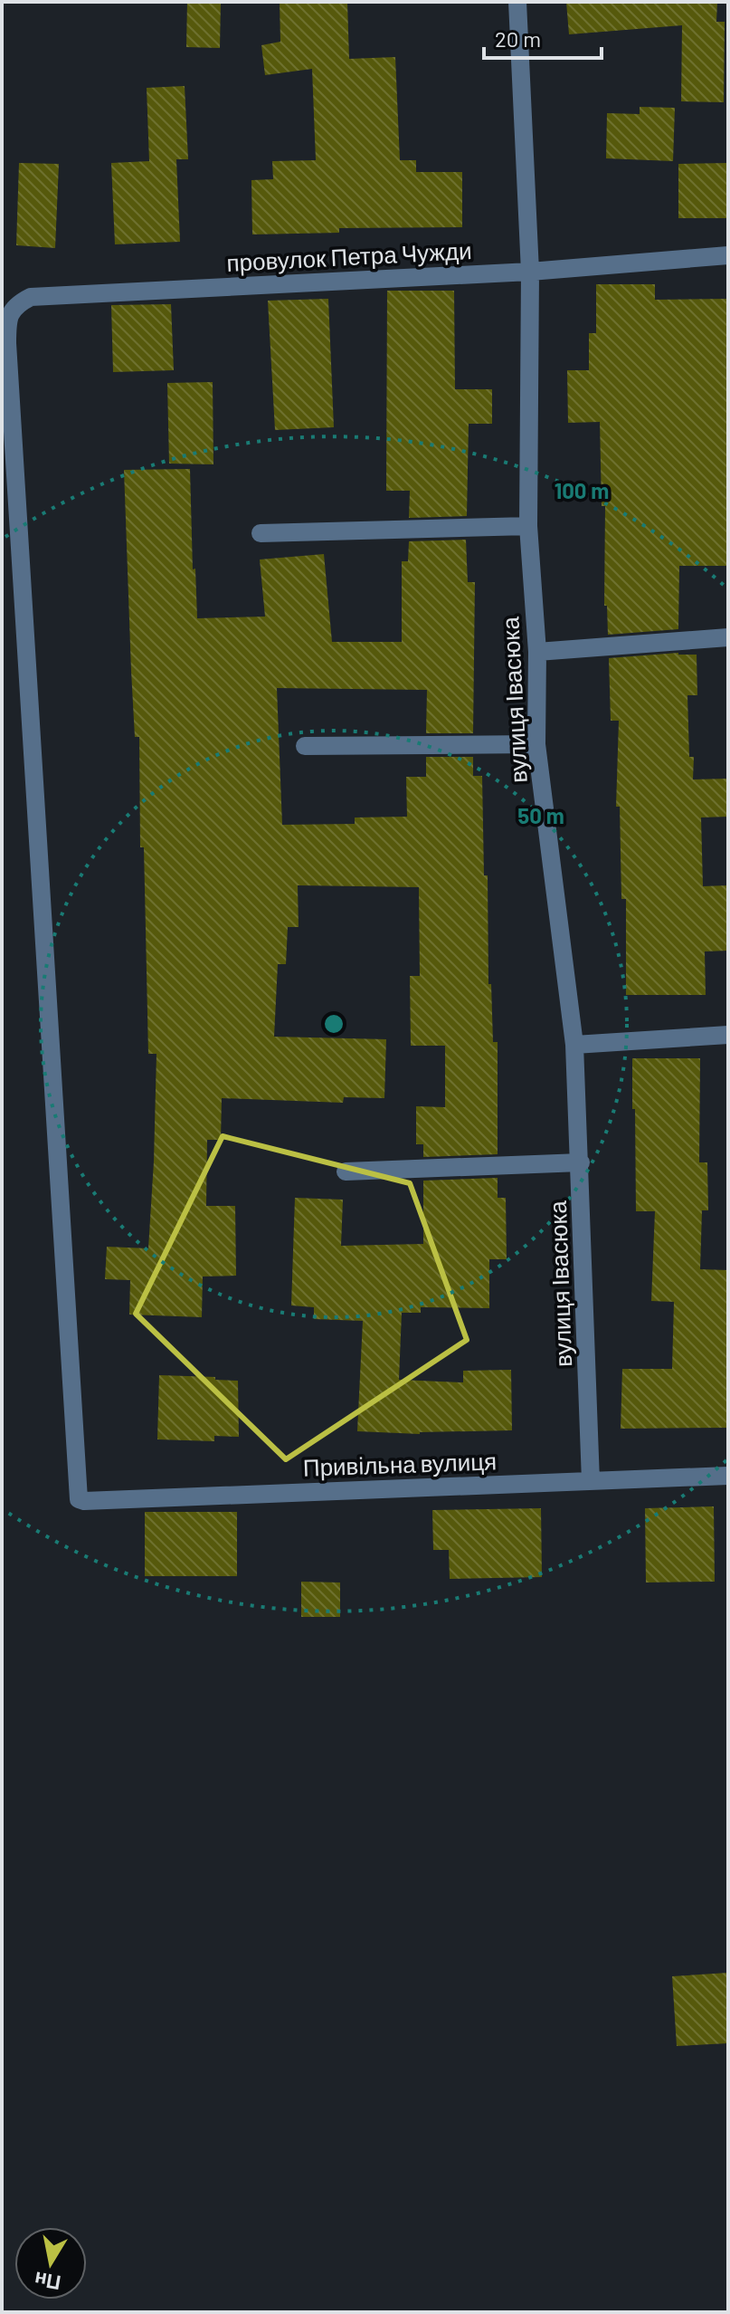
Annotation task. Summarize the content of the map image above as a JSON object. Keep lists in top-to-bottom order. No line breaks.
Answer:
{"streets":{"street":["провулок Петра Чужди","вулиця Івасюка","Привільна вулиця"]},"crossings":[["провулок Петра Чужди","вулиця Івасюка"],["провулок Петра Чужди","Привільна вулиця"],["вулиця Івасюка","Привільна вулиця"]],"scale_bar":"20 m","north":"bottom","rings":["100 m","50 m"]}
